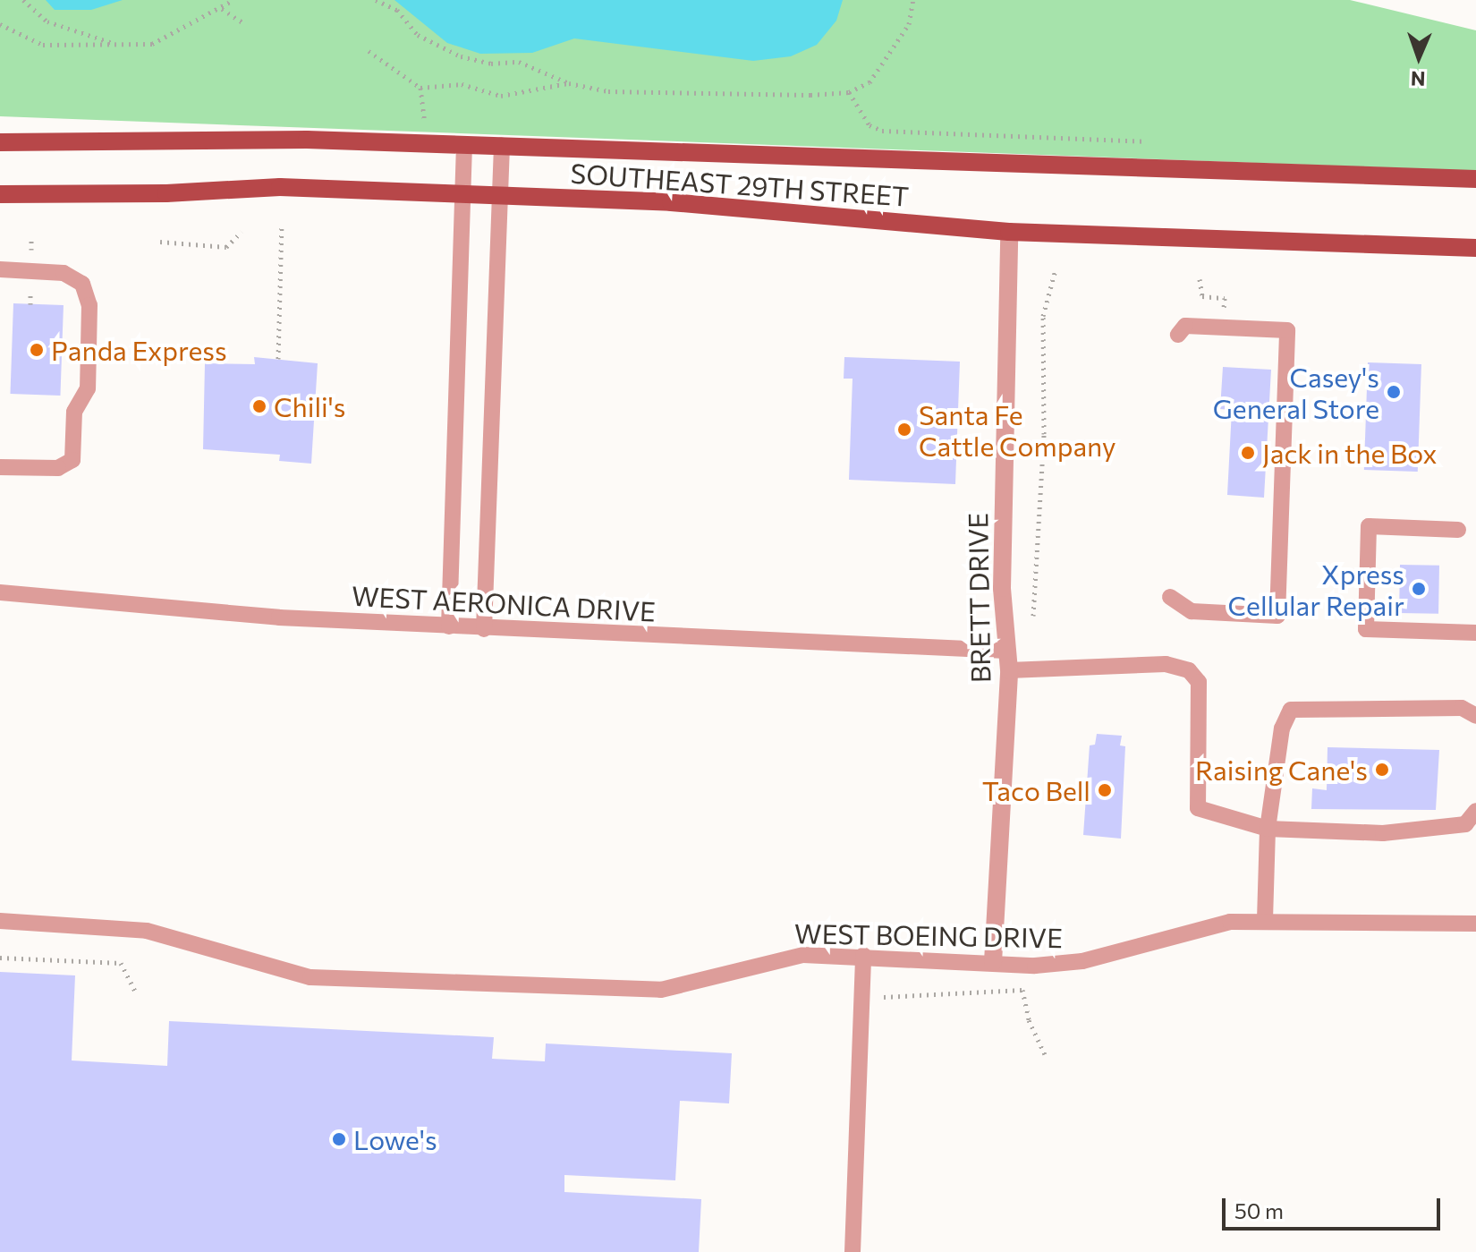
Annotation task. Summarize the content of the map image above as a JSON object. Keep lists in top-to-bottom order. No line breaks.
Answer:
{"streets":{"main road":["SOUTHEAST 29TH STREET"],"street":["BRETT DRIVE"],"lane":["WEST AERONICA DRIVE","WEST BOEING DRIVE"]},"crossings":[["SOUTHEAST 29TH STREET","BRETT DRIVE"],["BRETT DRIVE","WEST AERONICA DRIVE"],["BRETT DRIVE","WEST BOEING DRIVE"]],"places":["Panda Express","Casey's General Store","Chili's","Santa Fe Cattle Company","Jack in the Box","Xpress Cellular Repair","Raising Cane's","Taco Bell","Lowe's"],"scale_bar":"50 m","north":"bottom"}
